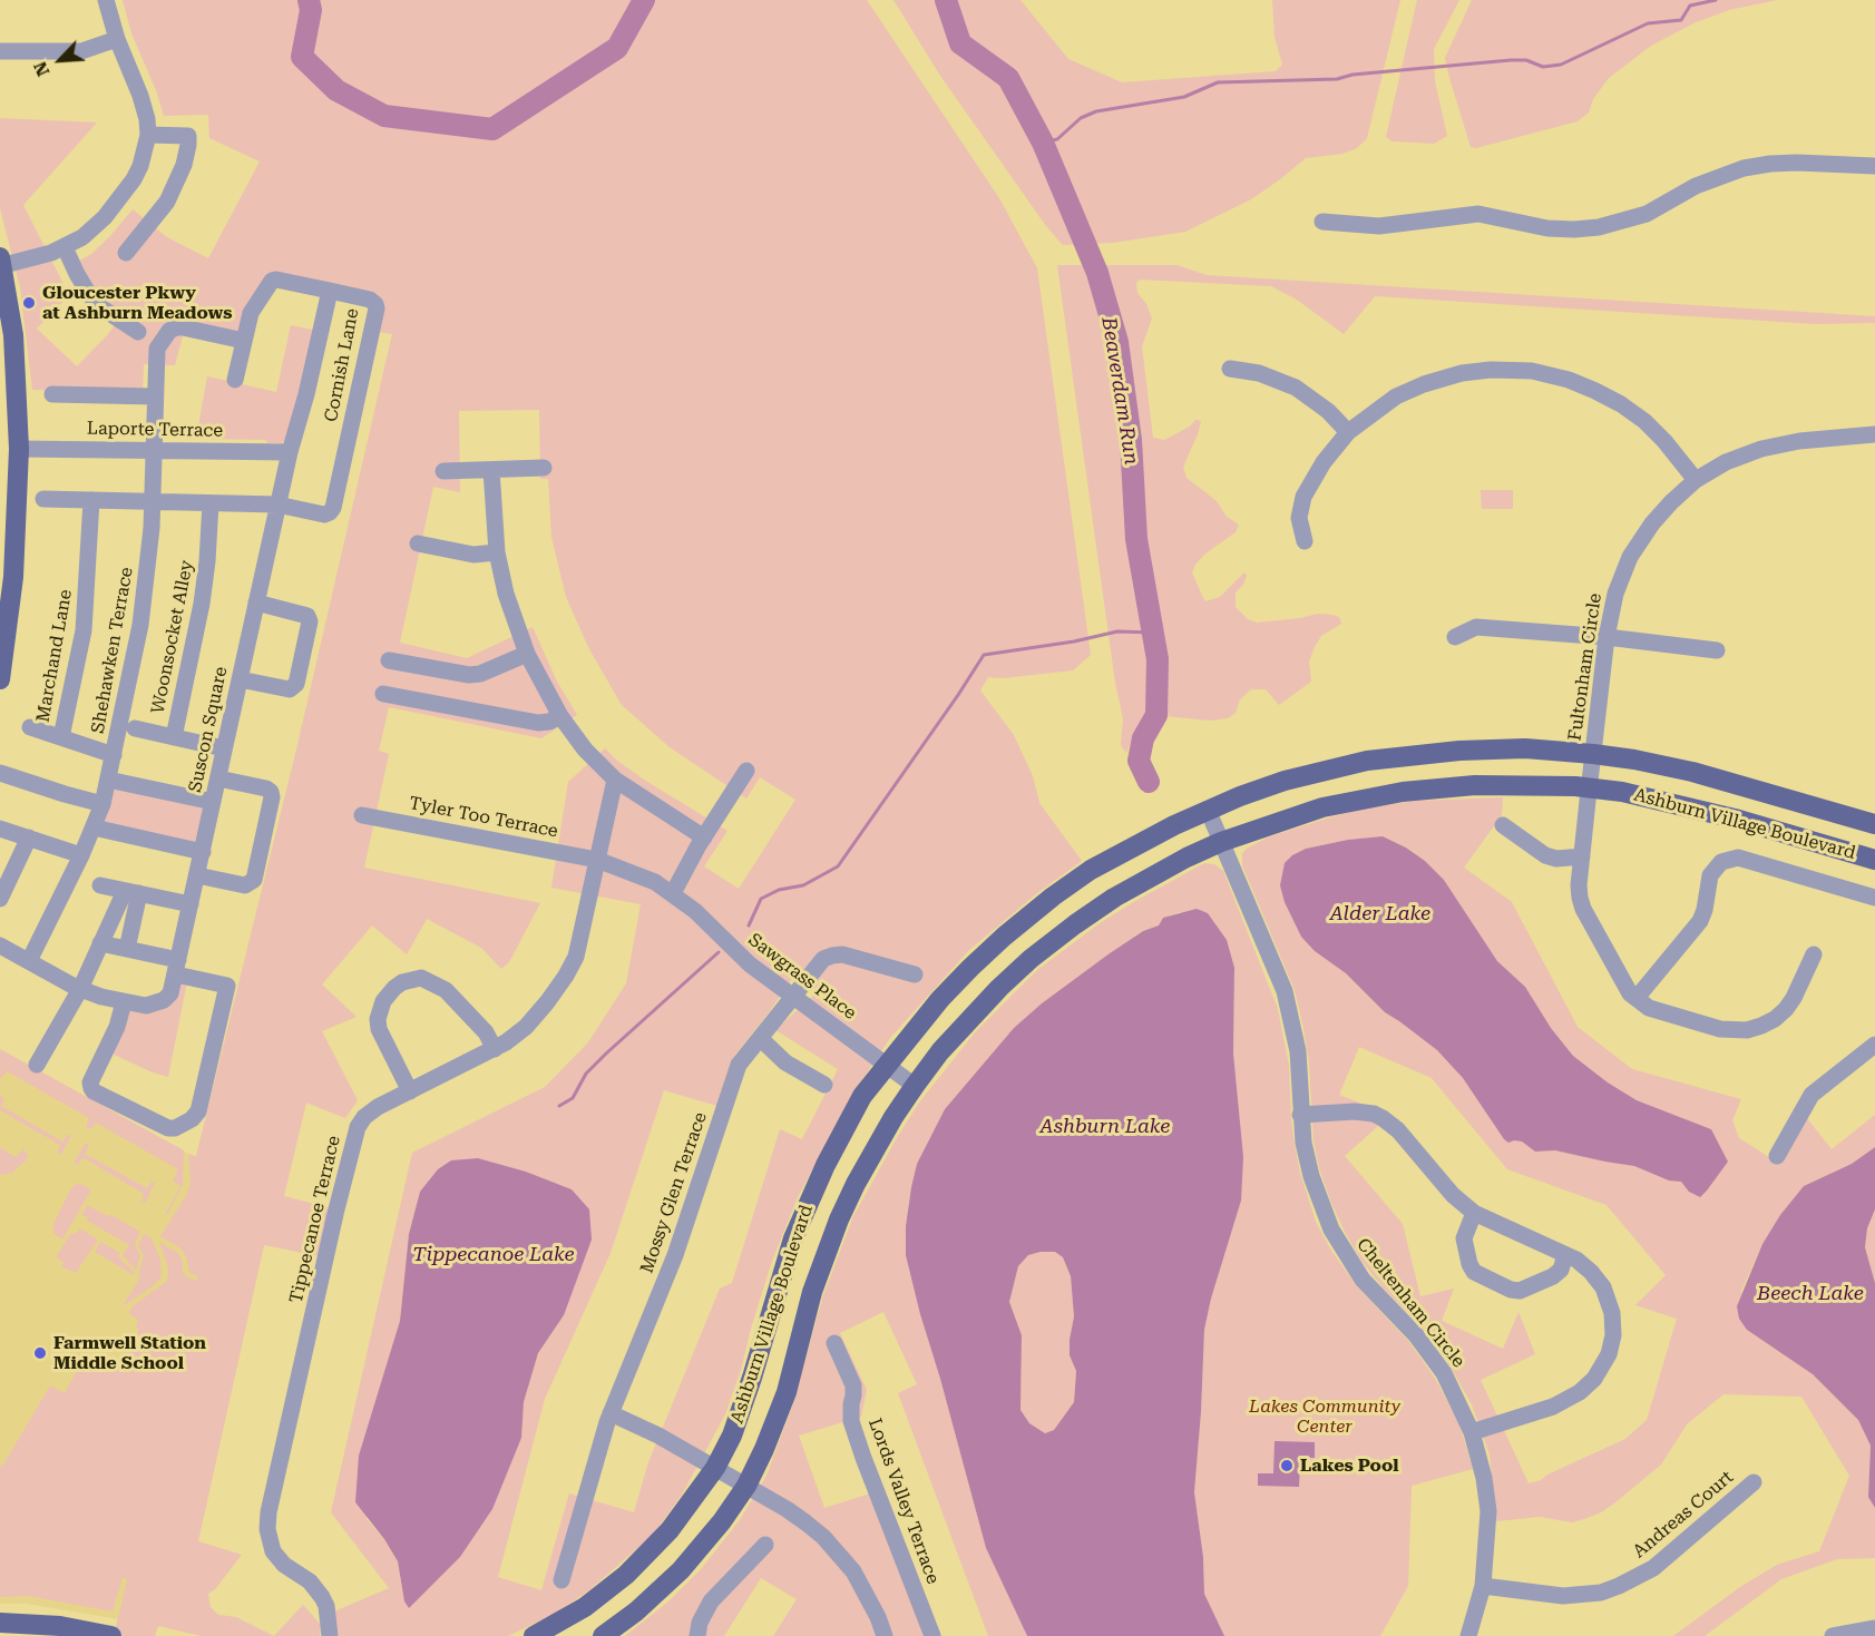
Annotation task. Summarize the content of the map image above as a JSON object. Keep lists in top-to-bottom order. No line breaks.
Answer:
{"streets":{"main road":["Ashburn Village Boulevard"],"street":["Cornish Lane","Laporte Terrace","Woonsocket Alley","Shehawken Terrace","Marchand Lane","Fultonham Circle","Suscon Square","Tyler Too Terrace","Sawgrass Place","Mossy Glen Terrace","Tippecanoe Terrace","Cheltenham Circle","Lords Valley Terrace","Andreas Court"]},"crossings":[["Cornish Lane","Shehawken Terrace"],["Cornish Lane","Suscon Square"],["Laporte Terrace","Shehawken Terrace"],["Laporte Terrace","Suscon Square"],["Woonsocket Alley","Suscon Square"],["Shehawken Terrace","Marchand Lane"],["Shehawken Terrace","Suscon Square"],["Fultonham Circle","Ashburn Village Boulevard"],["Tyler Too Terrace","Sawgrass Place"],["Tyler Too Terrace","Tippecanoe Terrace"],["Ashburn Village Boulevard","Sawgrass Place"],["Ashburn Village Boulevard","Cheltenham Circle"],["Sawgrass Place","Mossy Glen Terrace"],["Sawgrass Place","Tippecanoe Terrace"],["Cheltenham Circle","Andreas Court"]],"water":["Beaverdam Run","Alder Lake","Ashburn Lake","Tippecanoe Lake","Beech Lake"],"parks":["Lakes Community Center"],"places":["Gloucester Pkwy at Ashburn Meadows","Farmwell Station Middle School","Lakes Pool"],"north":"bottom left"}
